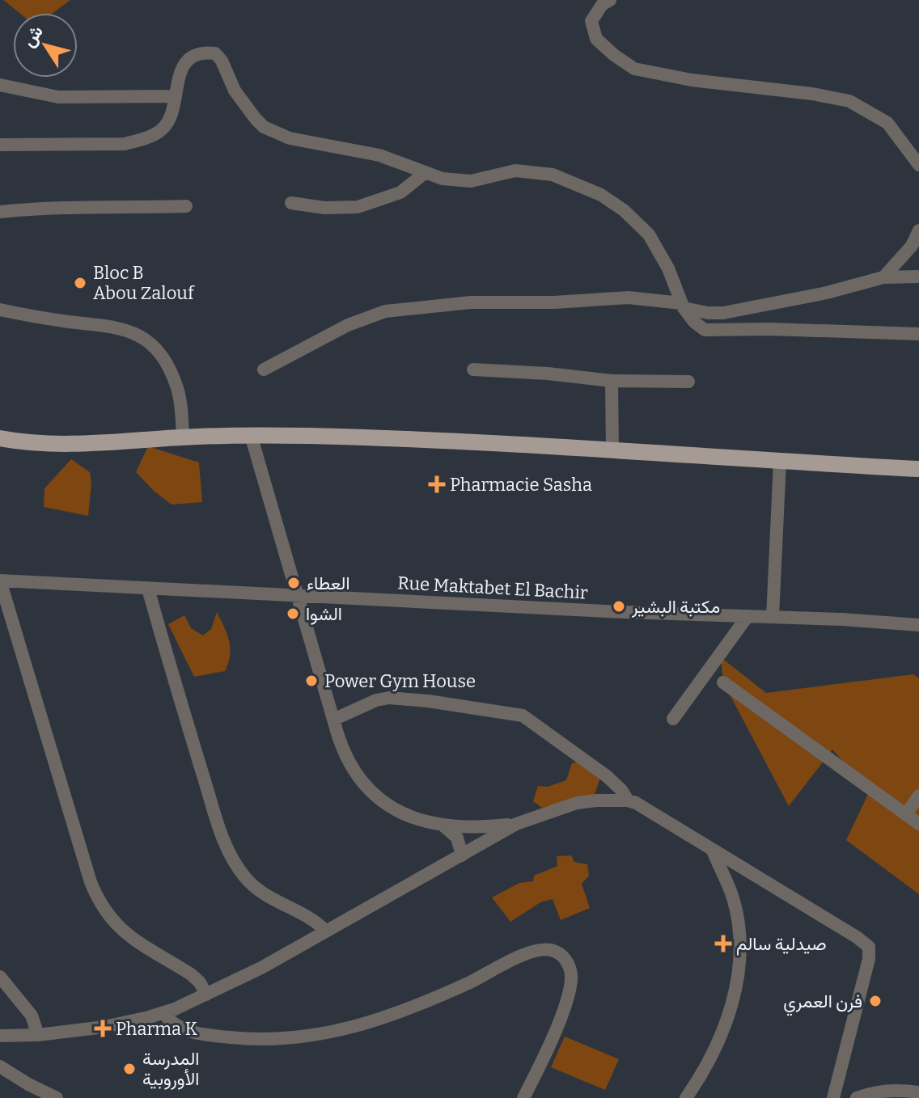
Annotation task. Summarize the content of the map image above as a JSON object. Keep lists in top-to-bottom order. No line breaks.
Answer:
{"streets":{"street":["Rue Maktabet El Bachir"]},"places":{"other":["Bloc B Abou Zalouf","العطاء","مكتبة البشير","الشوا","Power Gym House","فرن العمري","المدرسة الأوروبية"],"health":["Pharmacie Sasha","صيدلية سالم","Pharma K"]},"north":"top left"}
